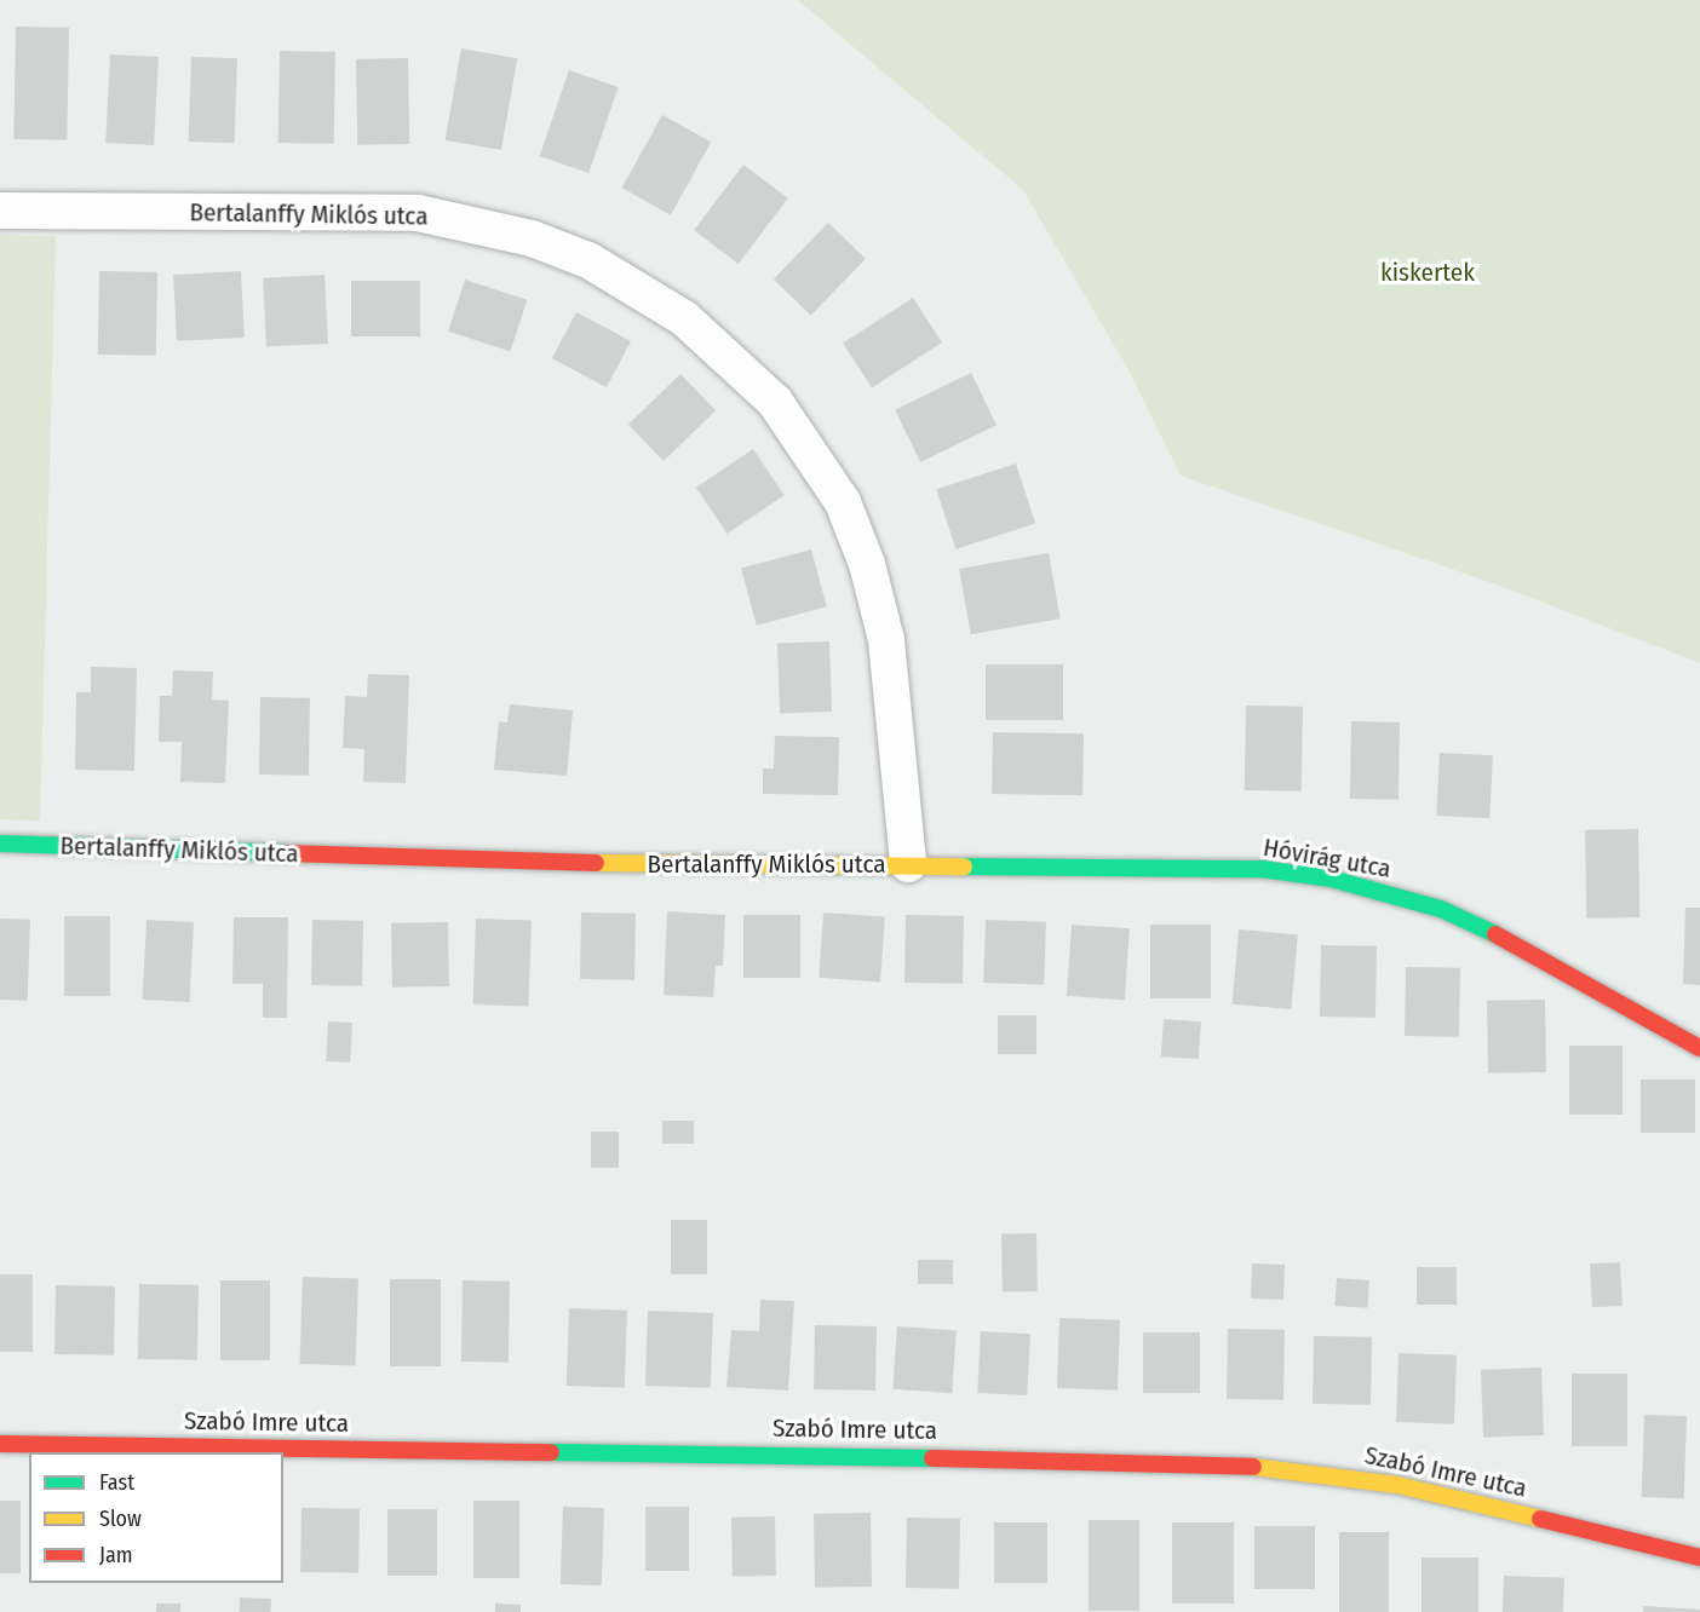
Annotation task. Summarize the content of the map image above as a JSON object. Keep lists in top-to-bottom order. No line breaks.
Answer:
{"streets":{"street":["Bertalanffy Miklós utca","Hóvirág utca","Szabó Imre utca"]},"crossings":[["Bertalanffy Miklós utca","Hóvirág utca"]],"parks":["kiskertek"],"legend":["Fast","Slow","Jam"]}
